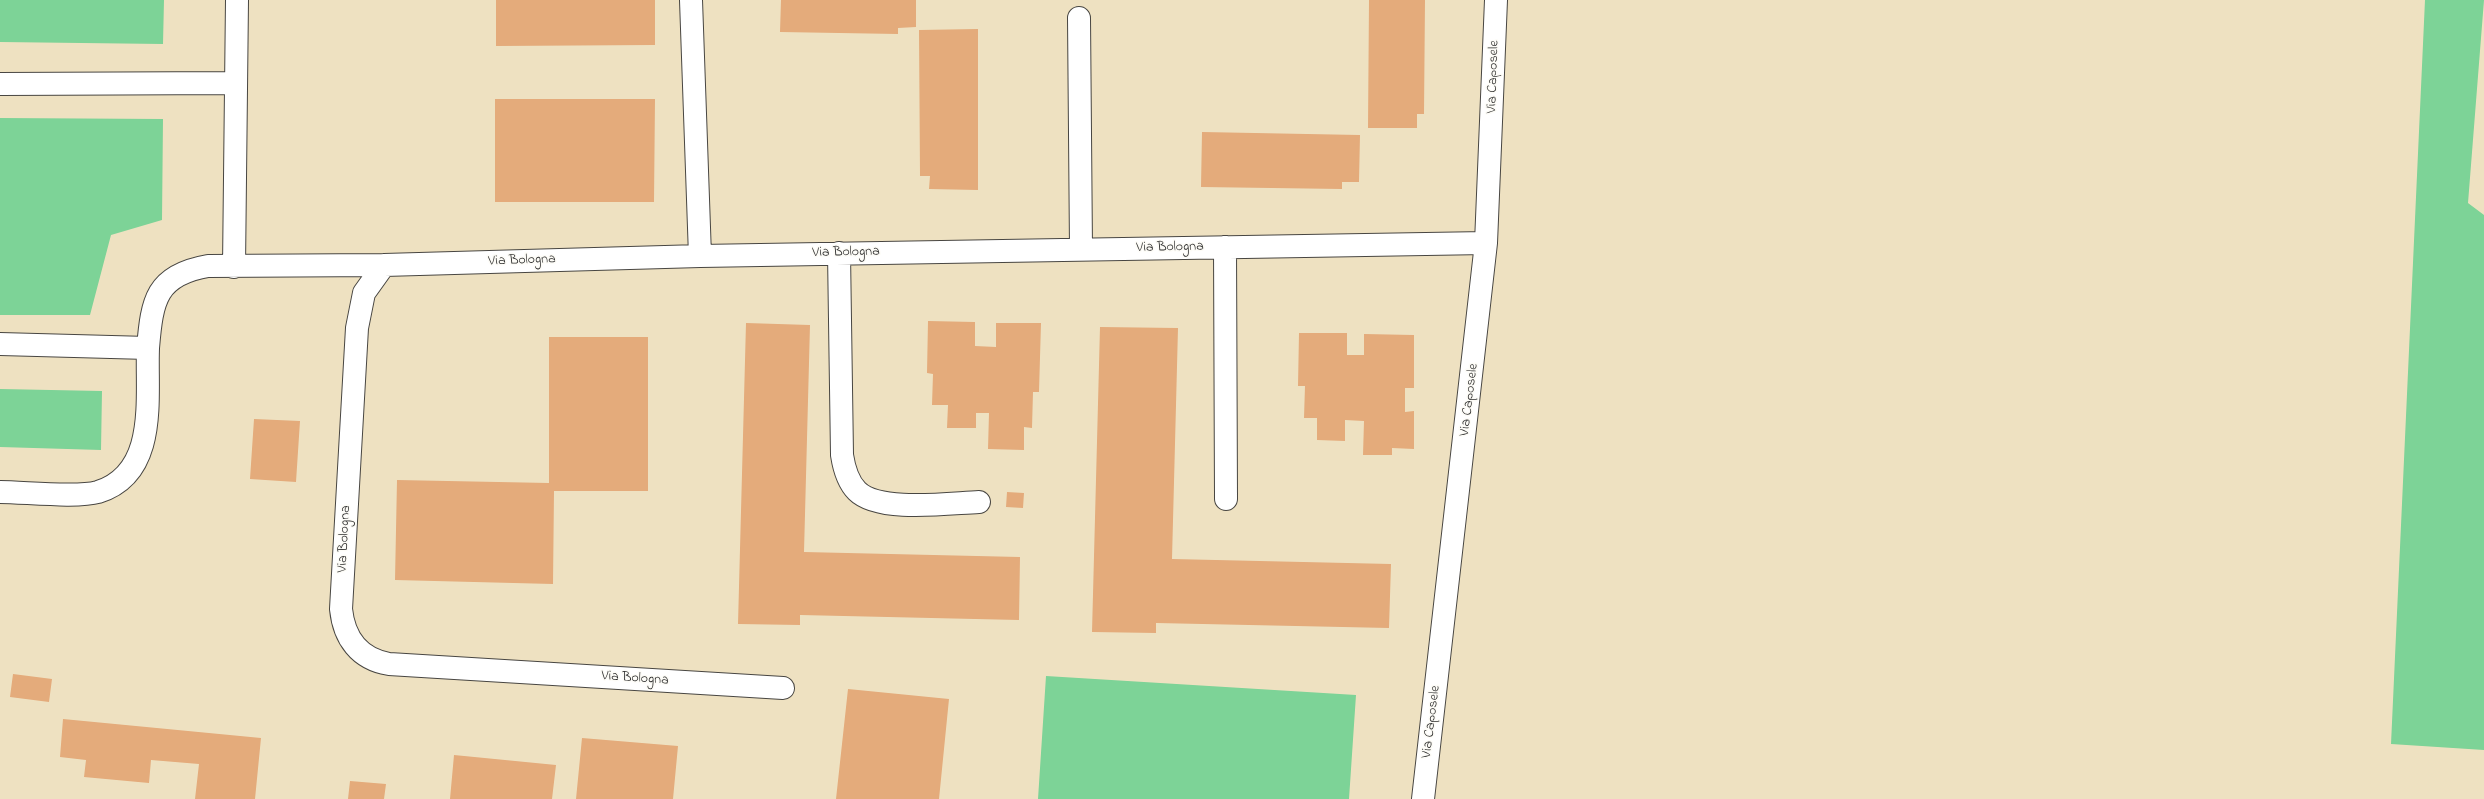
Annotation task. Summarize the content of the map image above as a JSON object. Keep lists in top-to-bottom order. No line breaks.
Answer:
{"streets":{"street":["Via Caposele","Via Bologna"]},"crossings":[["Via Caposele","Via Bologna"]]}
